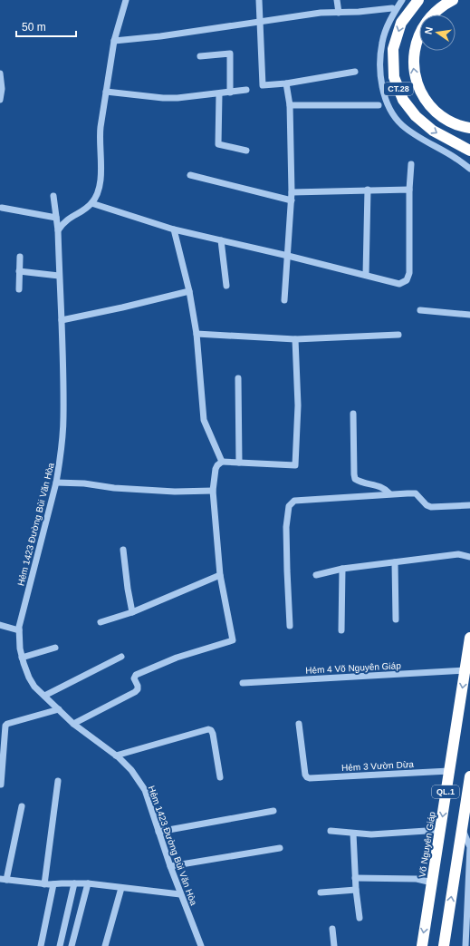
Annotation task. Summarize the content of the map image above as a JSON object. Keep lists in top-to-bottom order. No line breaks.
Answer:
{"streets":{"highway":["CT.28","QL.1","Võ Nguyên Giáp"],"street":["Hẻm 1423 Đường Bùi Văn Hòa","Hẻm 4 Võ Nguyên Giáp","Hẻm 3 Vườn Dừa"]},"crossings":[["Hẻm 4 Võ Nguyên Giáp","Võ Nguyên Giáp"],["Hẻm 3 Vườn Dừa","Võ Nguyên Giáp"]],"scale_bar":"50 m","north":"left"}
